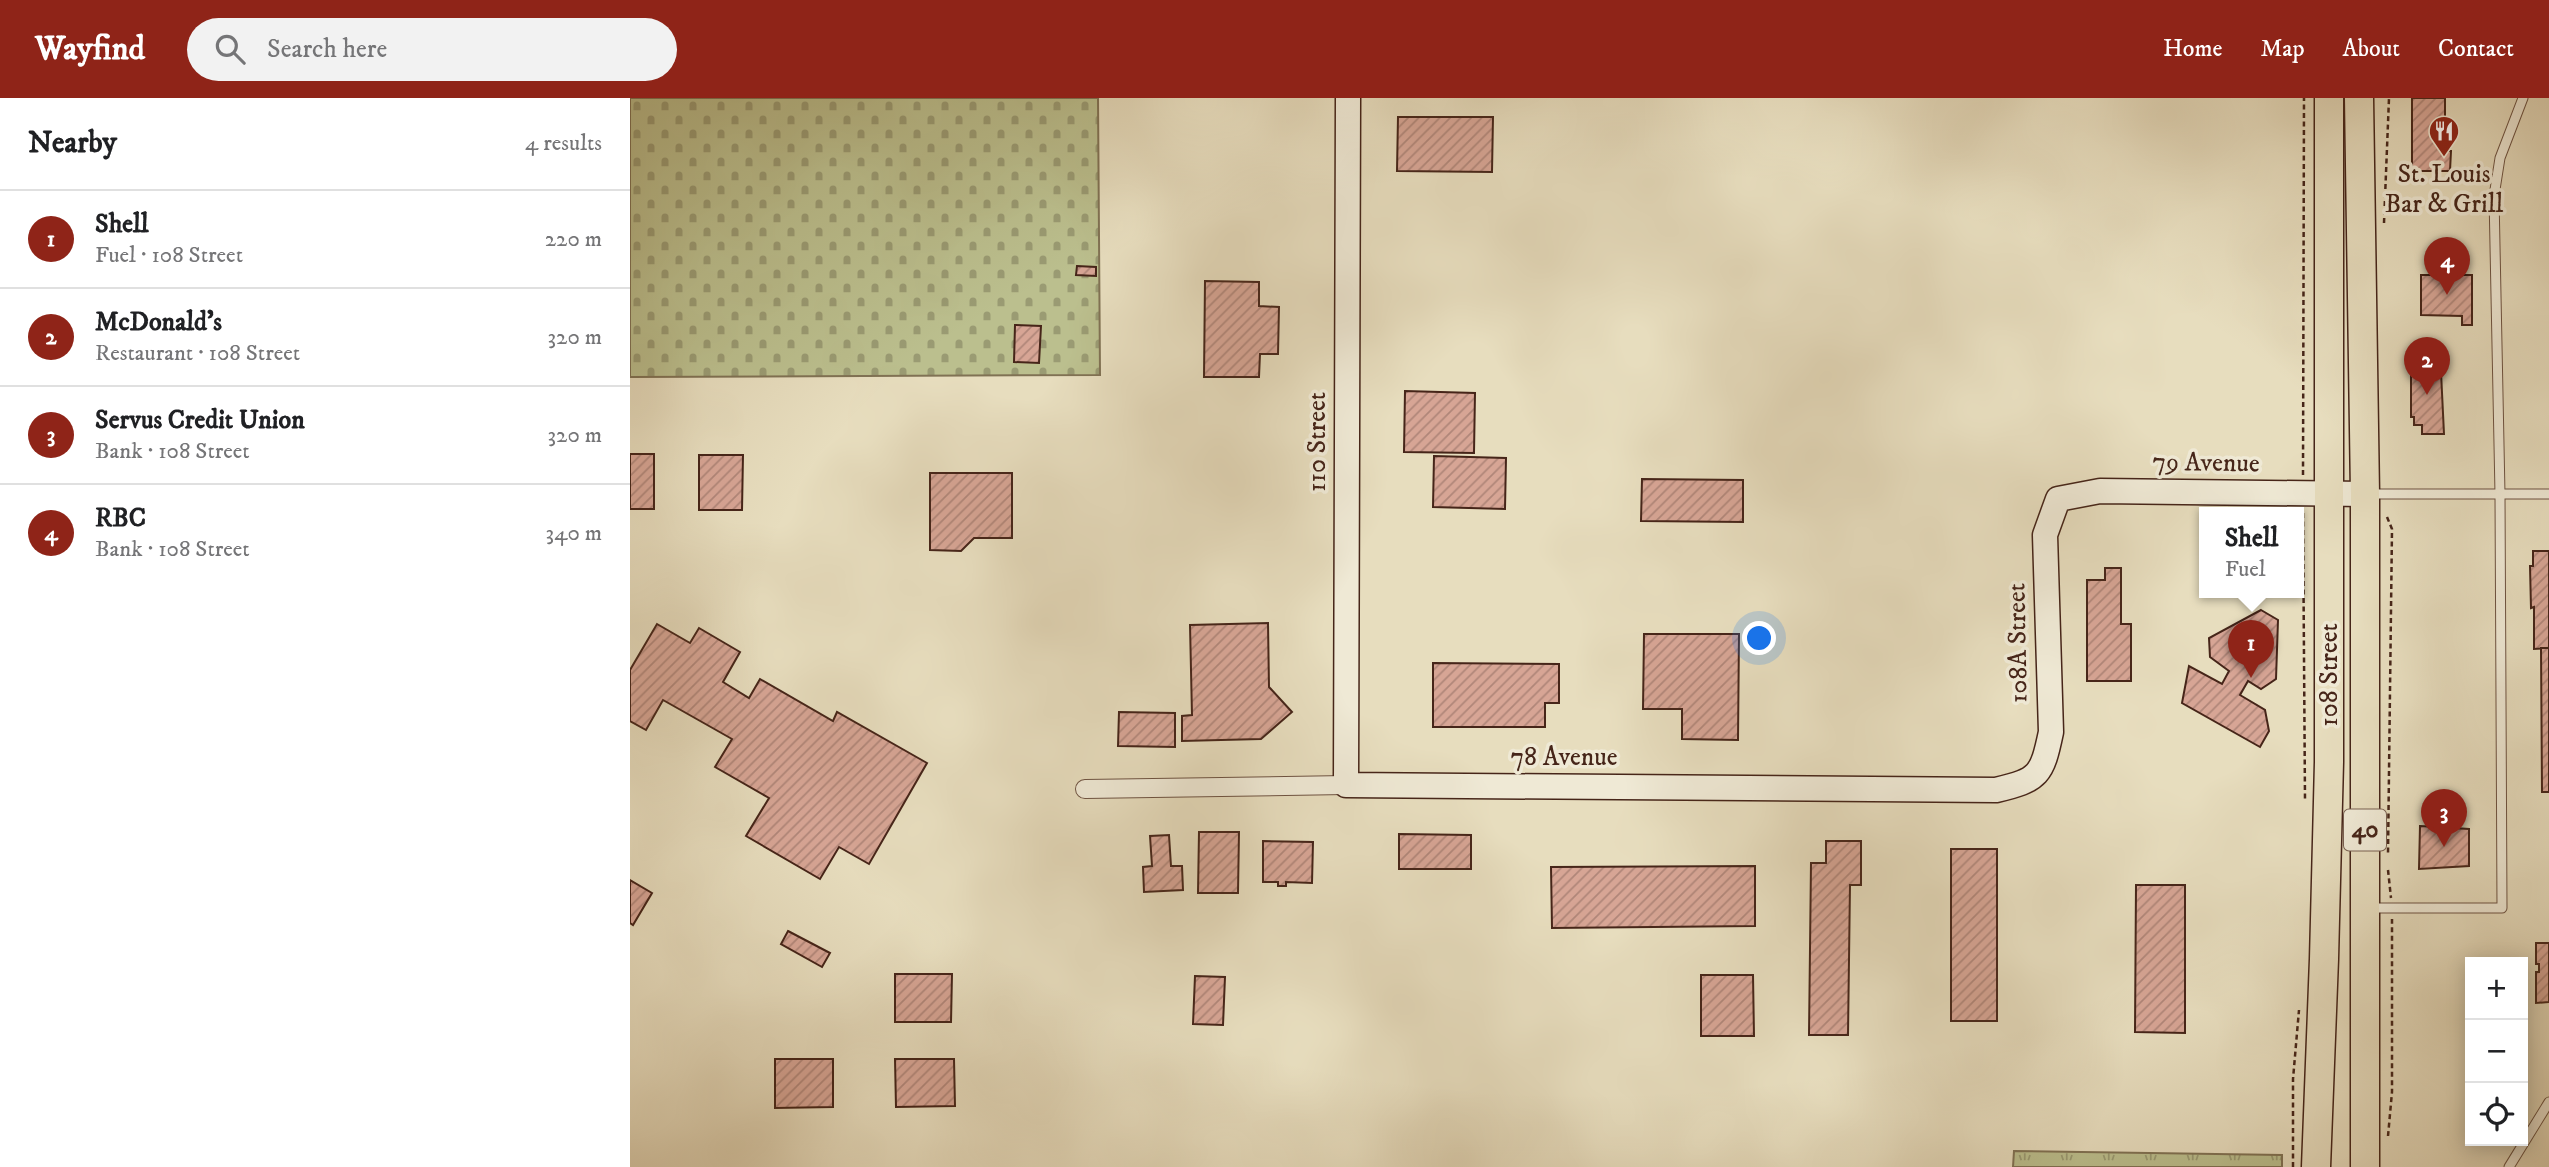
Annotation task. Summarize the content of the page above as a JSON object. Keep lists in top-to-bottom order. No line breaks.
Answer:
{"streets":{"main road":["108 Street","40"],"street":["110 Street","79 Avenue","108A Street","78 Avenue"]},"crossings":[["110 Street","78 Avenue"],["79 Avenue","108A Street"],["79 Avenue","108 Street"],["108A Street","78 Avenue"]],"places":{"restaurant":["St. Louis Bar & Grill"]},"page":{"header":"Wayfind","search":"Search here","nav":["Home","Map","About","Contact"],"heading":["Nearby","4 results"],"list":[{"mark":"1","name":"Shell","note":"Fuel · 108 Street","value":"220 m"},{"mark":"2","name":"McDonald's","note":"Restaurant · 108 Street","value":"320 m"},{"mark":"3","name":"Servus Credit Union","note":"Bank · 108 Street","value":"320 m"},{"mark":"4","name":"RBC","note":"Bank · 108 Street","value":"340 m"}],"pins":["4","2","1","3"],"popup":["Shell","Fuel"],"map_buttons":["+","−"]}}
